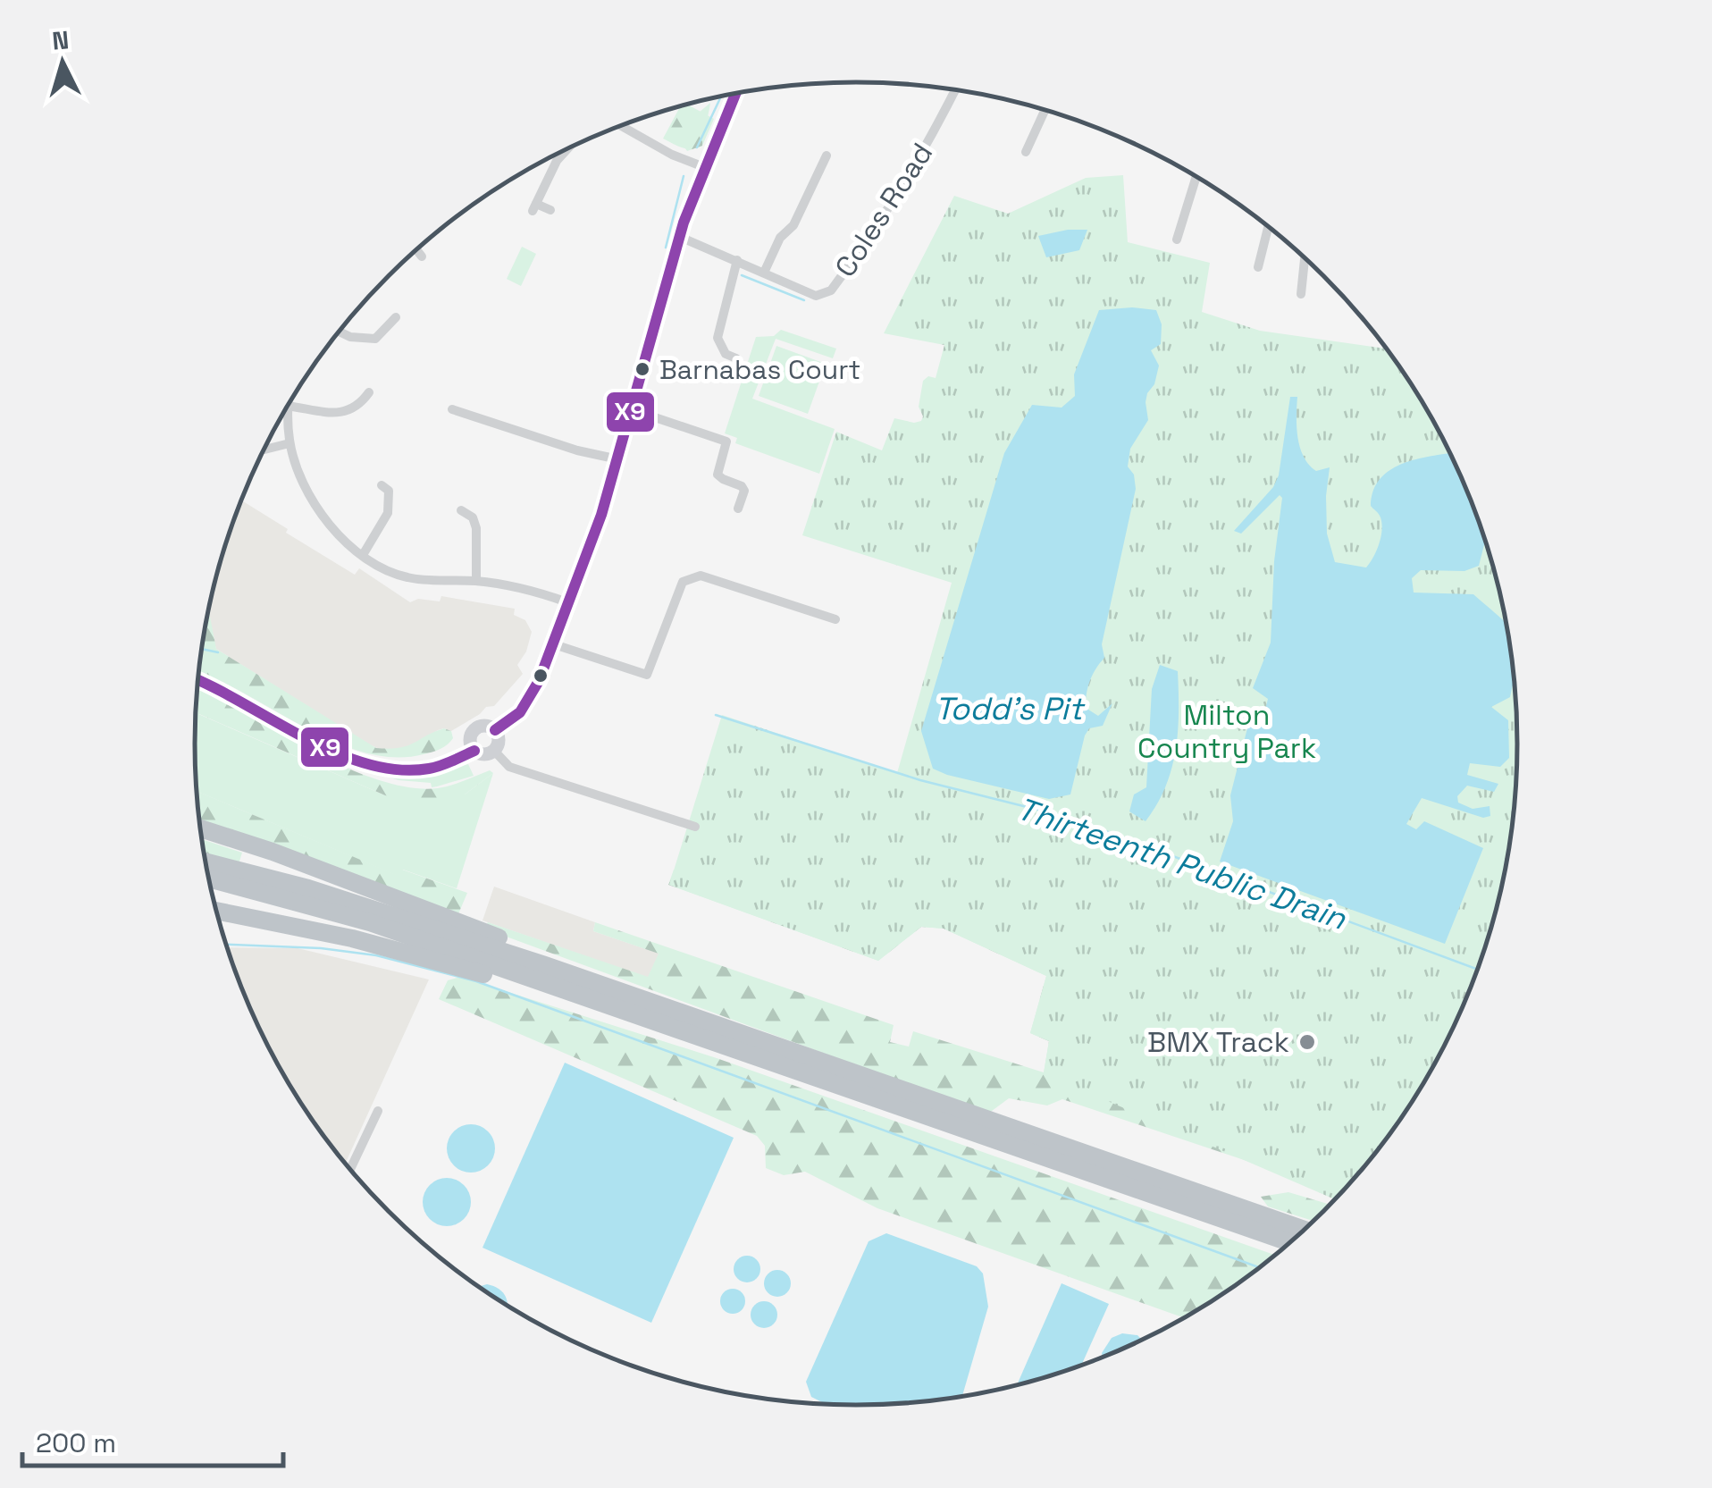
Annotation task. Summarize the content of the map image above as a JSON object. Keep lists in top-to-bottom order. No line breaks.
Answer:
{"streets":{"street":["Coles Road"]},"water":["Todd's Pit","Thirteenth Public Drain"],"parks":["Milton Country Park"],"places":["Barnabas Court","BMX Track"],"lines":["transit line X9"],"scale_bar":"200 m","north":"top"}
